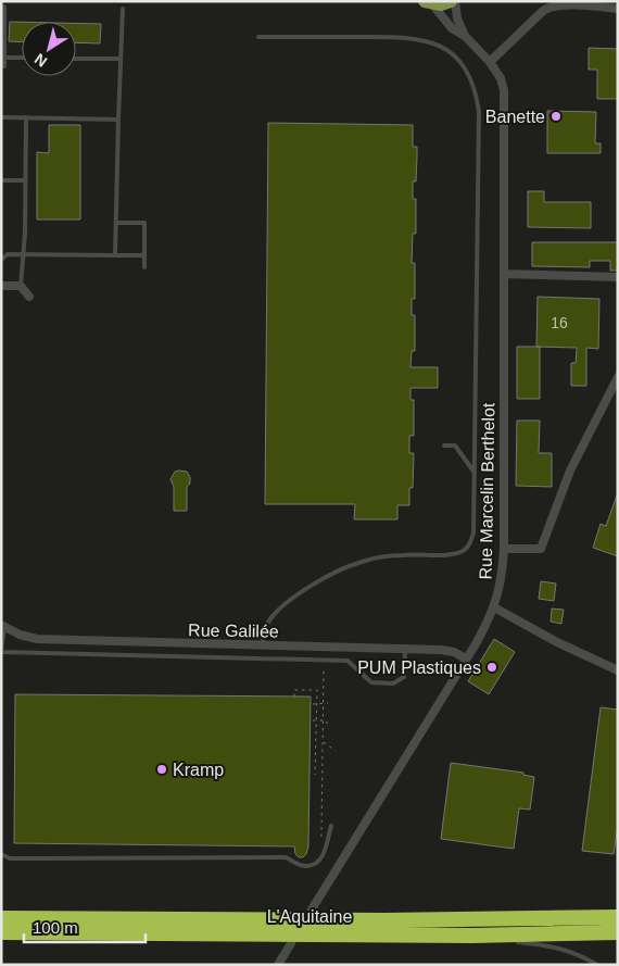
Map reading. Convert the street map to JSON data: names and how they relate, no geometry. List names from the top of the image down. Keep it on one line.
{"streets":{"highway":["L'Aquitaine"],"street":["Rue Marcelin Berthelot","Rue Galilée"]},"crossings":[["Rue Marcelin Berthelot","Rue Galilée"]],"places":["Banette","PUM Plastiques","Kramp"],"house_numbers":["16"],"scale_bar":"100 m","north":"bottom left"}
